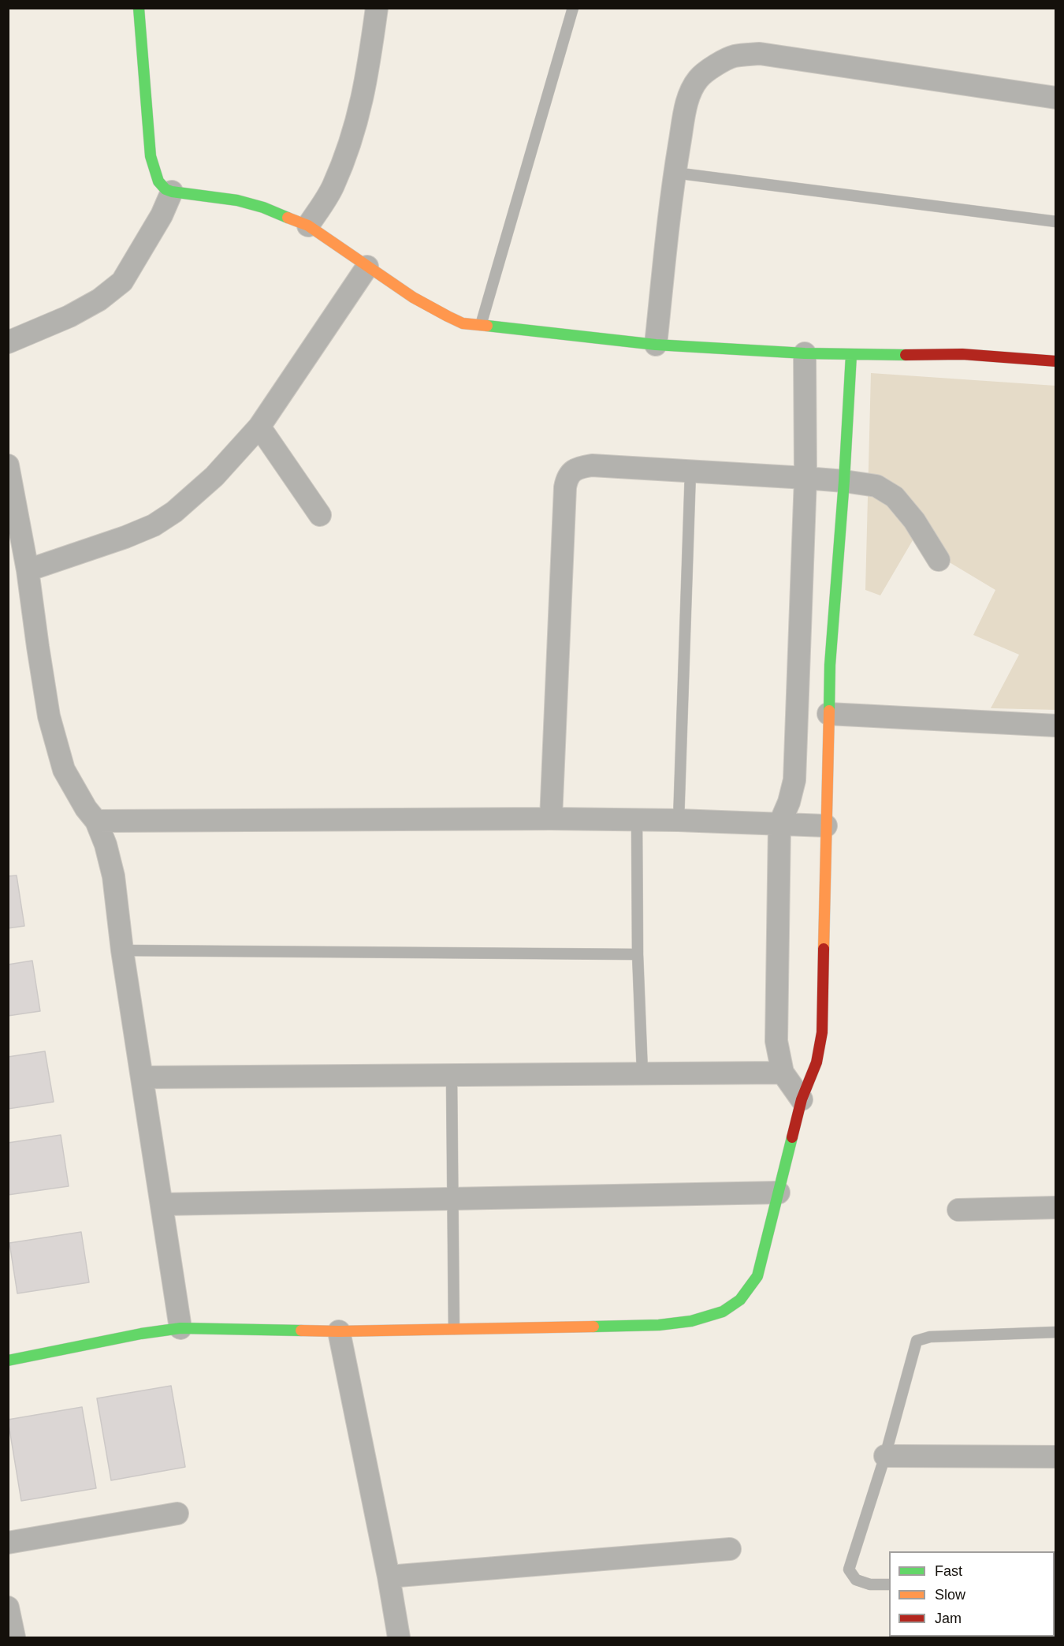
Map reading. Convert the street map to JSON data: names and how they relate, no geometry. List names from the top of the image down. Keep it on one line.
{"legend":["Fast","Slow","Jam"]}
